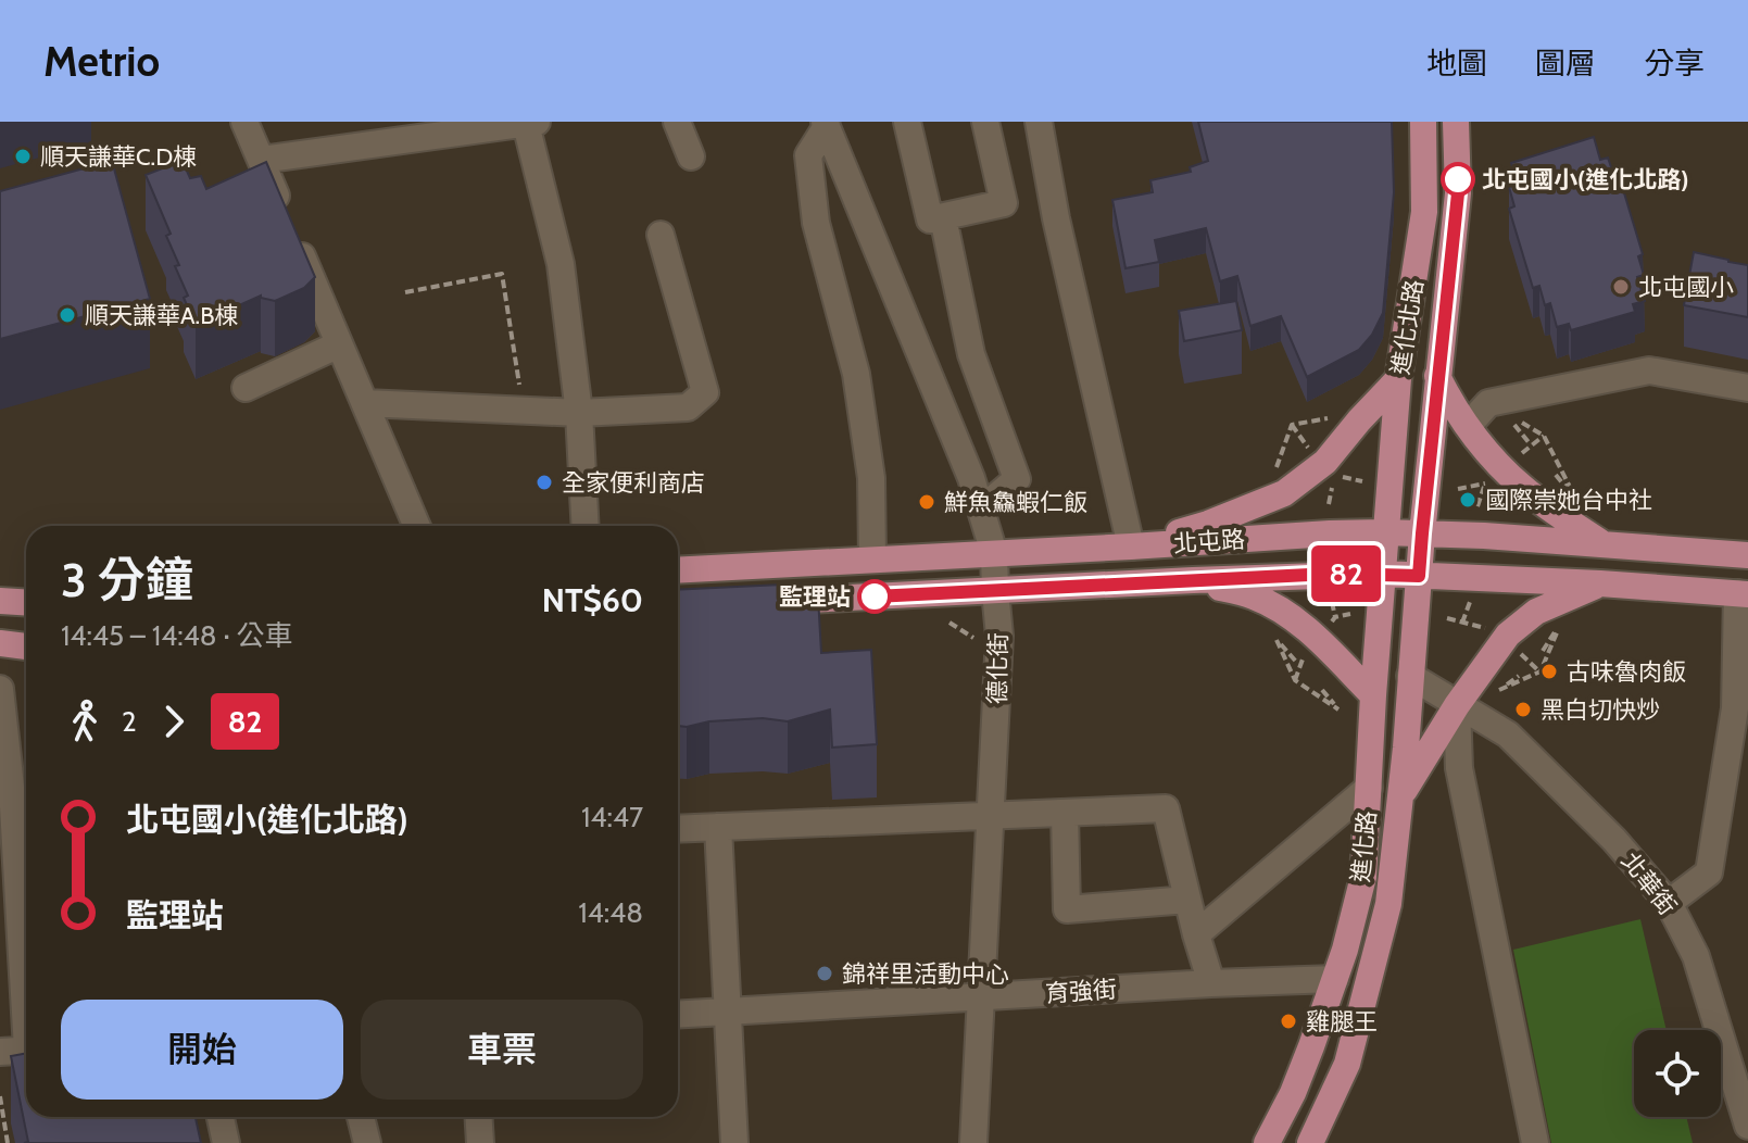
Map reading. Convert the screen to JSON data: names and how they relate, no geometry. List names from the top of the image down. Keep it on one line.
{"streets":{"main road":["進化北路","北屯路","進化路"],"street":["德化街","北華街","育強街"]},"crossings":[["進化北路","北屯路"],["進化北路","進化路"],["北屯路","德化街"],["北屯路","進化路"],["德化街","育強街"],["進化路","北華街"],["進化路","育強街"]],"places":["順天謙華C.D棟","北屯國小(進化北路)","北屯國小","順天謙華A.B棟","全家便利商店","國際崇她台中社","鮮魚鱻蝦仁飯","監理站","古味魯肉飯","黑白切快炒","錦祥里活動中心","雞腿王"],"lines":["bus line 82"],"page":{"header":"Metrio","nav":["地圖","圖層","分享"],"on_map":"82","heading":["3 分鐘","14:45 – 14:48 · 公車","NT$60"],"legs":["2","82"],"list":[{"name":"北屯國小(進化北路)","value":"14:47"},{"name":"監理站","value":"14:48"}],"buttons":["開始","車票"]}}
